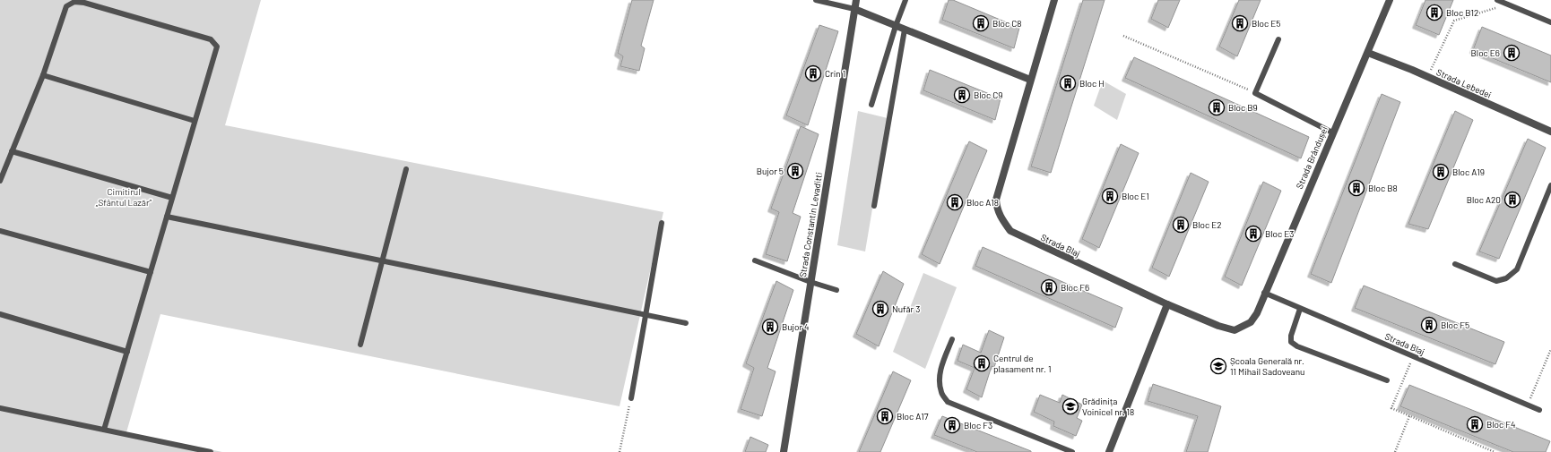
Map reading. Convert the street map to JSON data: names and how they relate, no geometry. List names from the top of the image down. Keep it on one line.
{"streets":{"street":["Strada Lebedei","Strada Brândușei","Strada Constantin Levaditti","Strada Blaj"]},"crossings":[["Strada Lebedei","Strada Brândușei"],["Strada Brândușei","Strada Blaj"]],"parks":["Cimitirul „Sfântul Lazăr”"],"places":{"building":["Bloc B12","Bloc C8","Bloc E5","Bloc E6","Crin 1","Bloc H","Bloc C9","Bloc B9","Bujor 5","Bloc A19","Bloc B8","Bloc E1","Bloc A20","Bloc A18","Bloc E2","Bloc E3","Bloc F6","Nufăr 3","Bloc F5","Bujor 4","Centrul de plasament nr. 1","Bloc A17","Bloc F4","Bloc F3"],"school or university":["Școala Generală nr. 11 Mihail Sadoveanu","Grădinița Voinicel nr. 18"]}}
